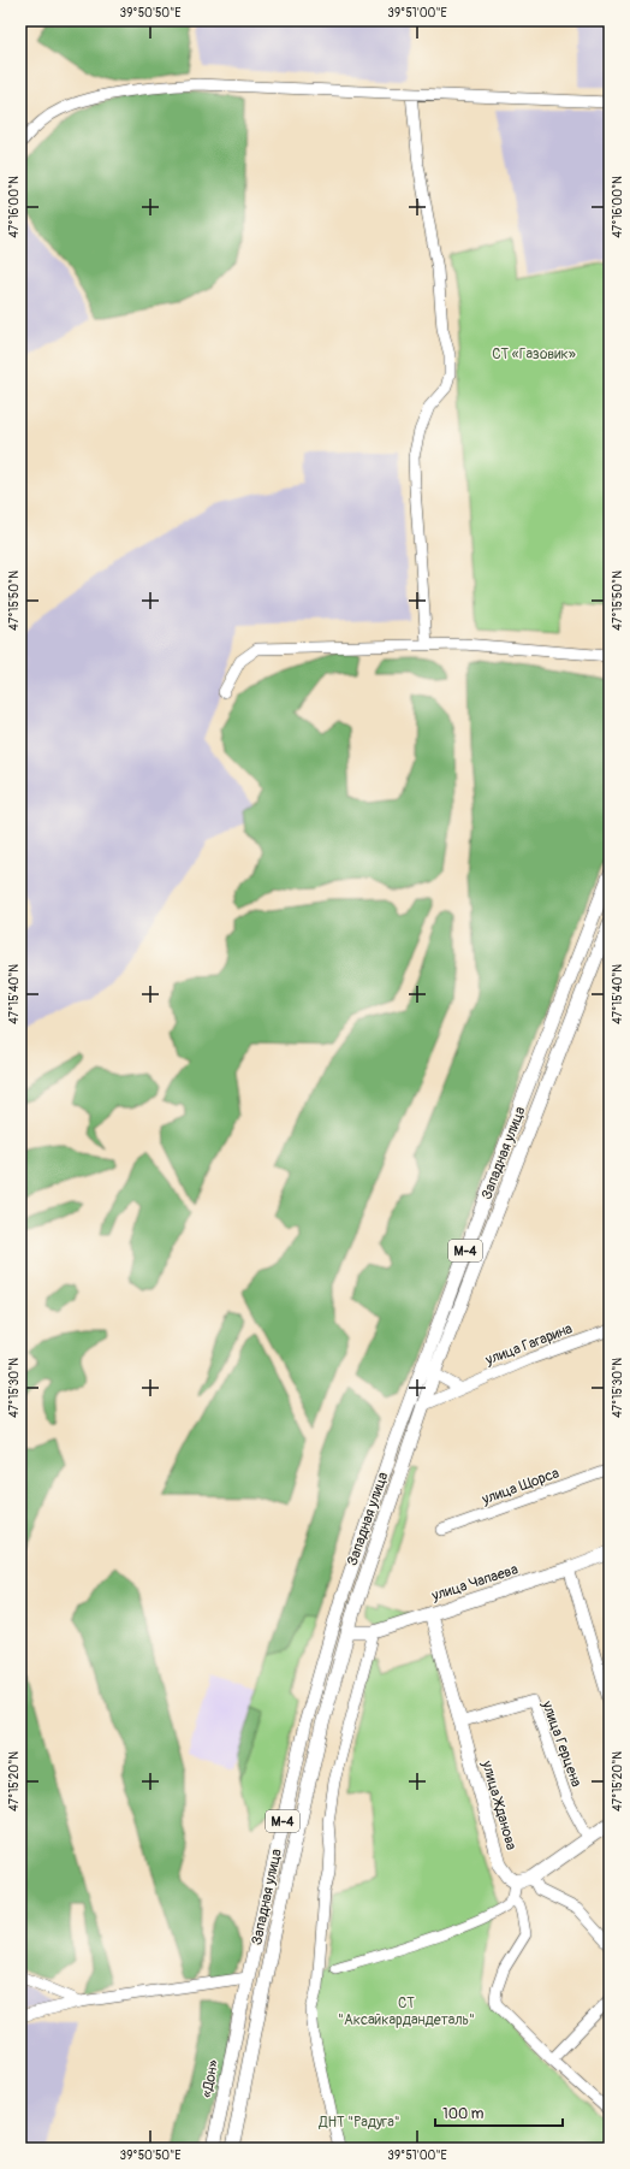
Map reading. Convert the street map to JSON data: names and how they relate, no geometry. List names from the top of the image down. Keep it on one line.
{"streets":{"main road":["Западная улица","М-4","улица Чапаева","улица Жданова","«Дон»"],"street":["улица Гагарина","улица Щорса","улица Герцена"]},"crossings":[["Западная улица","улица Гагарина"],["Западная улица","улица Чапаева"],["Западная улица","«Дон»"],["улица Чапаева","улица Жданова"],["улица Герцена","улица Жданова"]],"parks":["СТ «Газовик»","СТ \"Аксайкардандеталь\"","ДНТ \"Радуга\""],"scale_bar":"100 m","coordinates":["39°50'50\"E","39°51'00\"E","47°16'00\"N","47°15'50\"N","47°15'40\"N","47°15'30\"N","47°15'20\"N"]}
